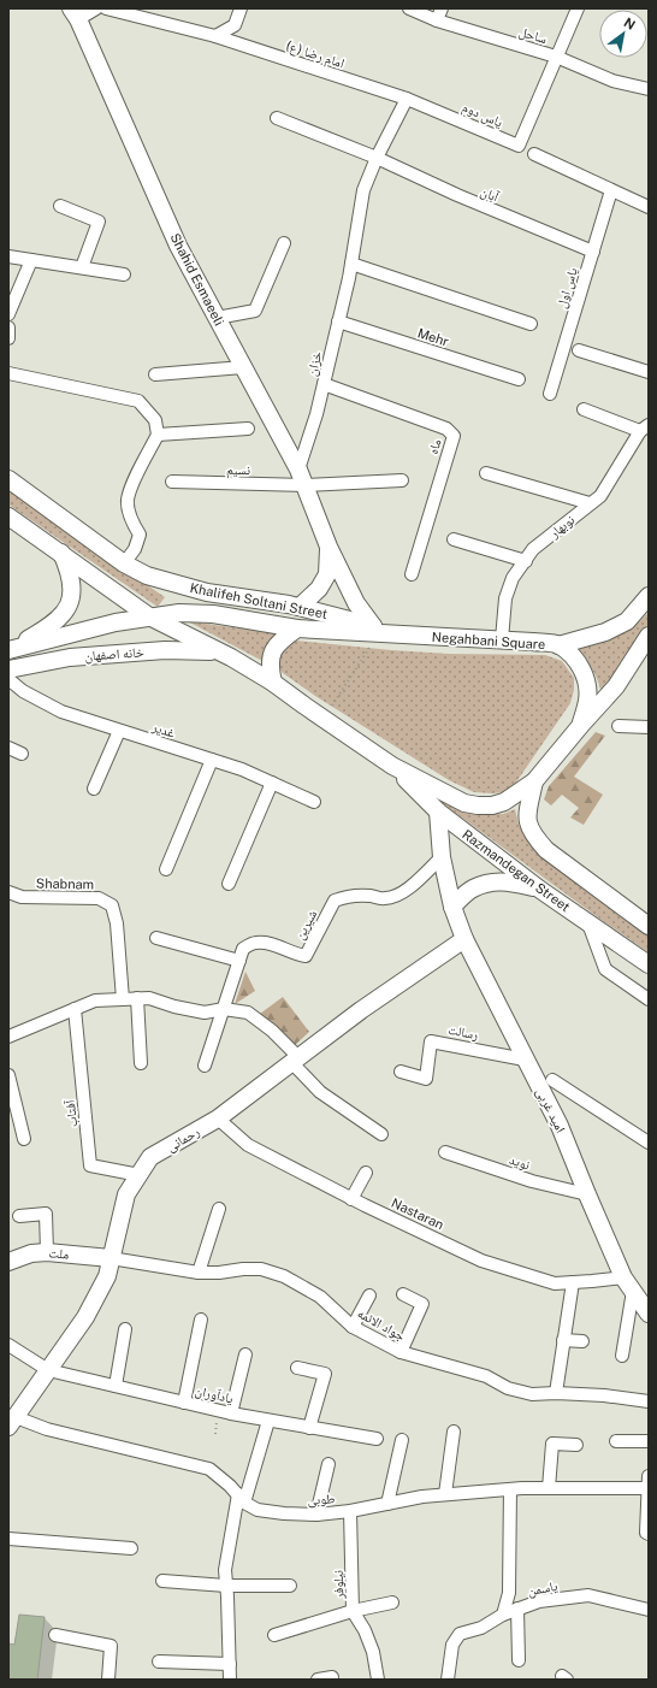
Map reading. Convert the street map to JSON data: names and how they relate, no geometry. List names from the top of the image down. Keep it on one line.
{"streets":{"main road":["Shahid Esmaeeli","Khalifeh Soltani Street","Negahbani Square","خانه اصفهان","Razmandegan Street","امید غربی","رحمانی","ملت"],"street":["ساحل","امام رضا (ع)","یاس دوم","آبان","یاس اول","Mehr","خزان","ماه","نسیم","نوبهار","غدیر","Shabnam","شیرین","رسالت","آفتاب","نوید","Nastaran","جواد الائمه","یادآوران","طوبی","نیلوفر","یاسمن"]},"crossings":[["ساحل","یاس دوم"],["امام رضا (ع)","یاس دوم"],["آبان","یاس اول"],["آبان","خزان"],["Shahid Esmaeeli","خزان"],["Shahid Esmaeeli","نسیم"],["Shahid Esmaeeli","Khalifeh Soltani Street"],["Shahid Esmaeeli","Negahbani Square"],["Mehr","خزان"],["خزان","ماه"],["نوبهار","Negahbani Square"],["Khalifeh Soltani Street","Negahbani Square"],["Negahbani Square","خانه اصفهان"],["Negahbani Square","Razmandegan Street"],["Razmandegan Street","امید غربی"],["شیرین","امید غربی"],["رسالت","امید غربی"],["امید غربی","رحمانی"],["امید غربی","نوید"],["امید غربی","Nastaran"],["آفتاب","رحمانی"],["رحمانی","Nastaran"],["رحمانی","ملت"],["رحمانی","جواد الائمه"],["رحمانی","یادآوران"],["رحمانی","طوبی"],["ملت","جواد الائمه"],["طوبی","نیلوفر"]],"north":"top right"}
